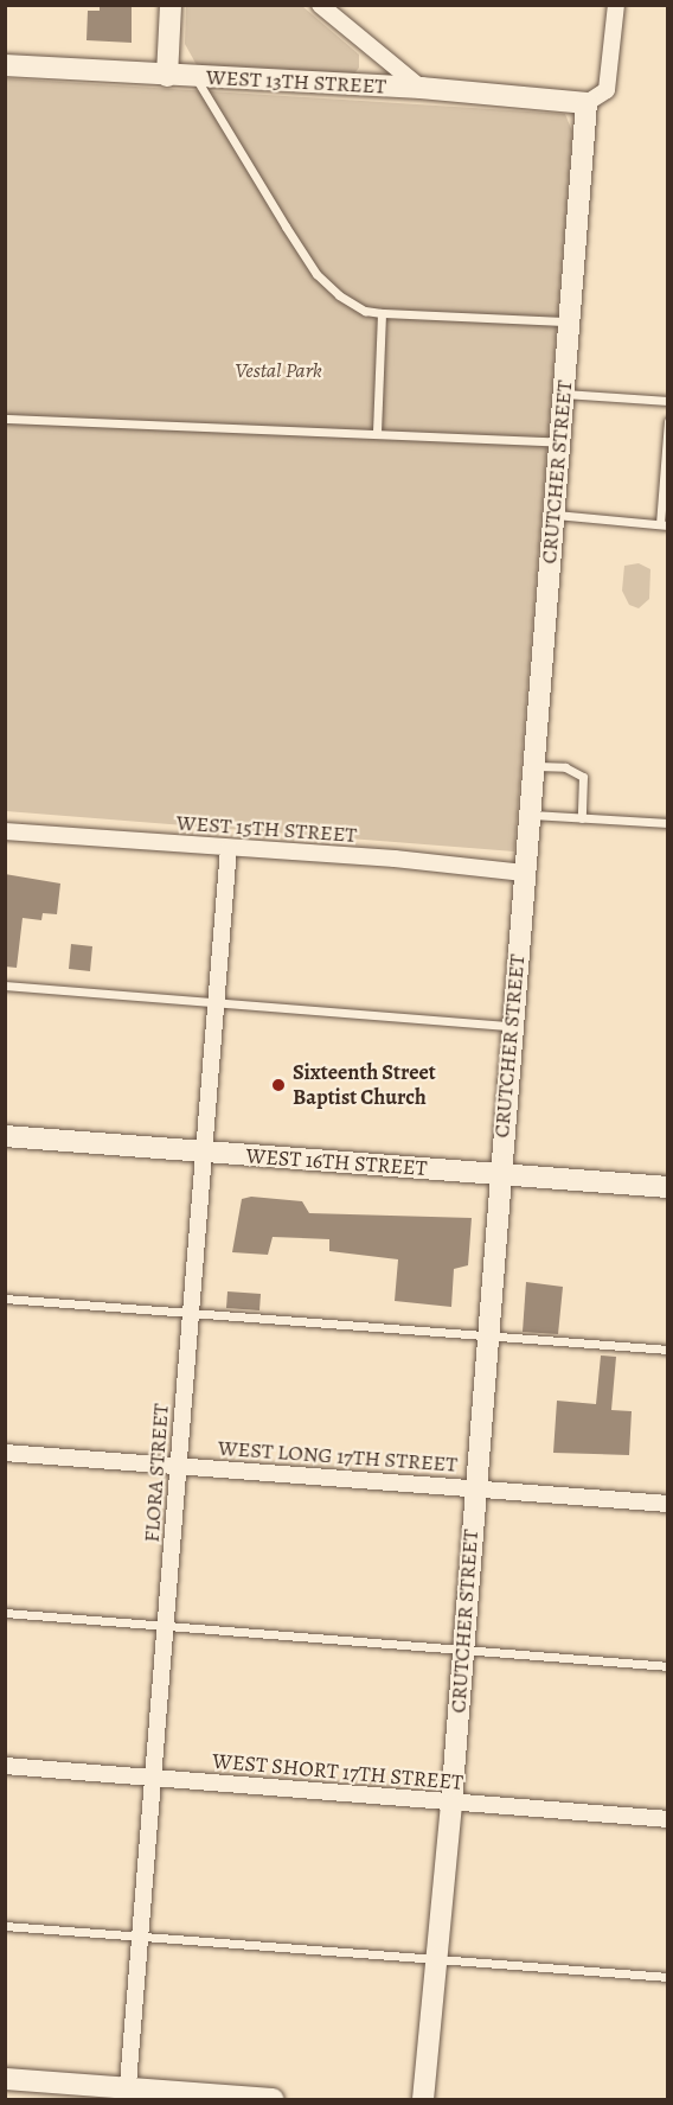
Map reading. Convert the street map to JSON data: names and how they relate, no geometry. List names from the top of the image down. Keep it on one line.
{"streets":{"street":["WEST 13TH STREET","CRUTCHER STREET","WEST 15TH STREET","WEST 16TH STREET","WEST LONG 17TH STREET","FLORA STREET","WEST SHORT 17TH STREET"]},"crossings":[["WEST 13TH STREET","CRUTCHER STREET"],["CRUTCHER STREET","WEST 15TH STREET"],["CRUTCHER STREET","WEST 16TH STREET"],["CRUTCHER STREET","WEST LONG 17TH STREET"],["CRUTCHER STREET","WEST SHORT 17TH STREET"],["WEST 15TH STREET","FLORA STREET"],["WEST 16TH STREET","FLORA STREET"],["WEST LONG 17TH STREET","FLORA STREET"],["FLORA STREET","WEST SHORT 17TH STREET"]],"parks":["Vestal Park"],"places":["Sixteenth Street Baptist Church"]}
